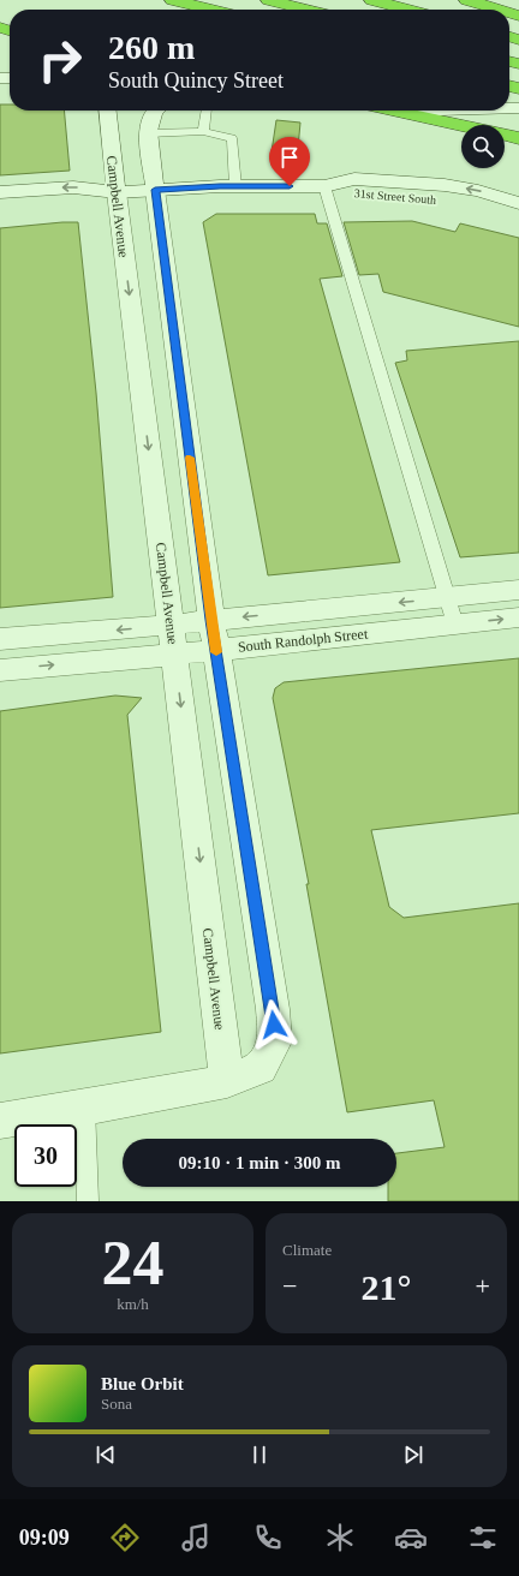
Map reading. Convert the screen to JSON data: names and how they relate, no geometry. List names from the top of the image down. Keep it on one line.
{"streets":{"street":["31st Street South","Campbell Avenue","South Randolph Street"]},"crossings":[["Campbell Avenue","South Randolph Street"]],"page":{"turn":["260 m","South Quincy Street"],"limit":"30","trip":"09:10 · 1 min · 300 m","tile":[["24","km/h"],"Climate"],"heat":["−","21°","+"],"song":["Blue Orbit","Sona"],"tabs":"09:09"}}
